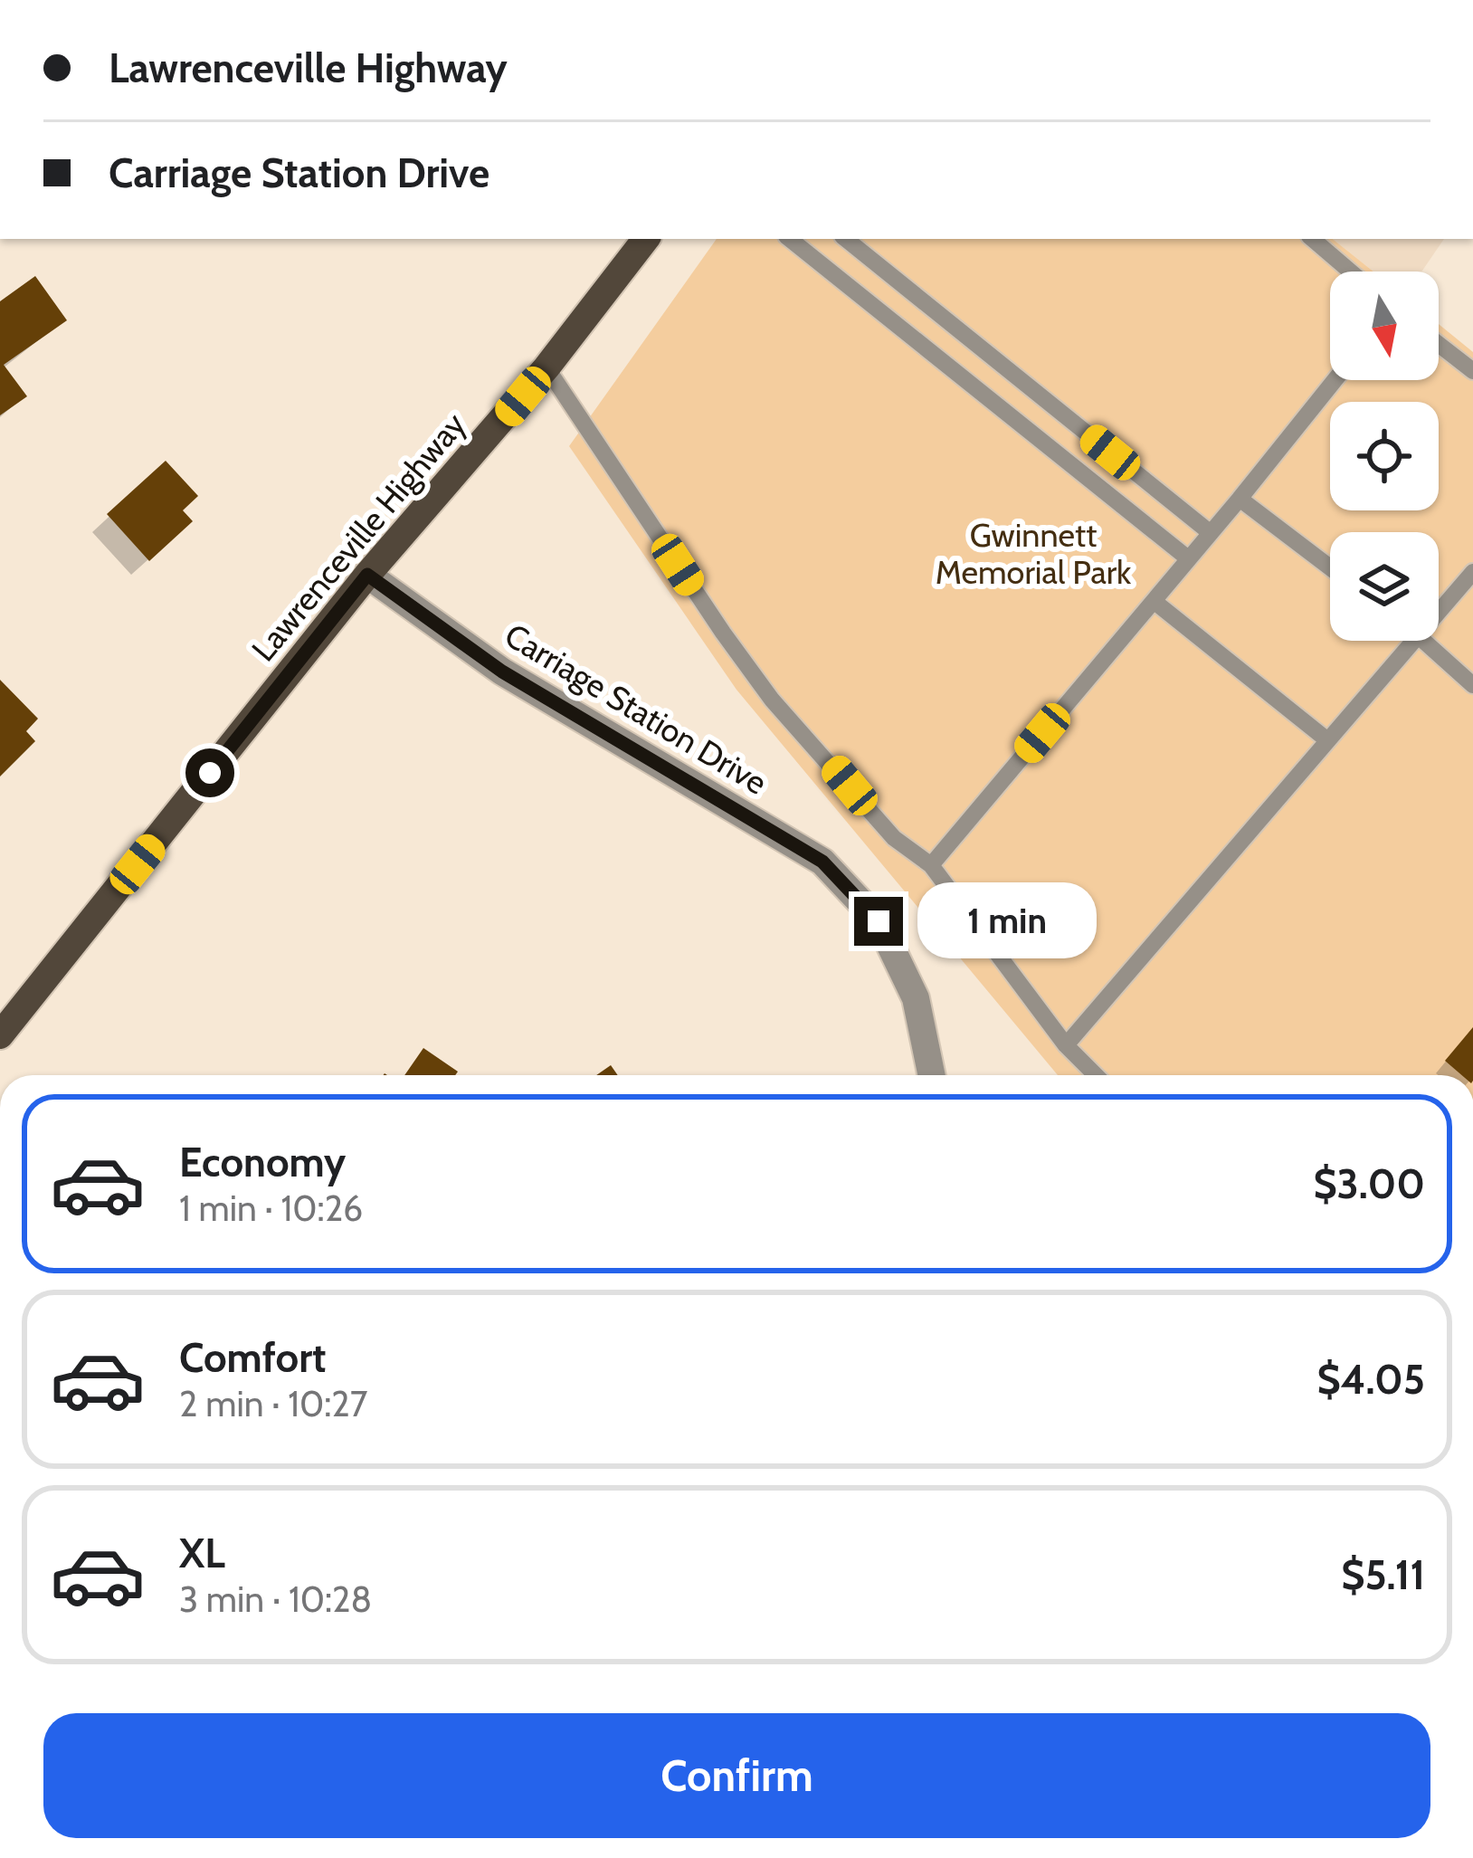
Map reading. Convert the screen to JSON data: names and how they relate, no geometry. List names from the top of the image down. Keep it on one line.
{"streets":{"main road":["Lawrenceville Highway"],"street":["Carriage Station Drive"]},"crossings":[["Lawrenceville Highway","Carriage Station Drive"]],"parks":["Gwinnett Memorial Park"],"north":"bottom","page":{"banner":["Lawrenceville Highway","Carriage Station Drive"],"bubble":"1 min","list":[{"name":"Economy","note":"1 min · 10:26","value":"$3.00"},{"name":"Comfort","note":"2 min · 10:27","value":"$4.05"},{"name":"XL","note":"3 min · 10:28","value":"$5.11"}],"buttons":"Confirm"}}
